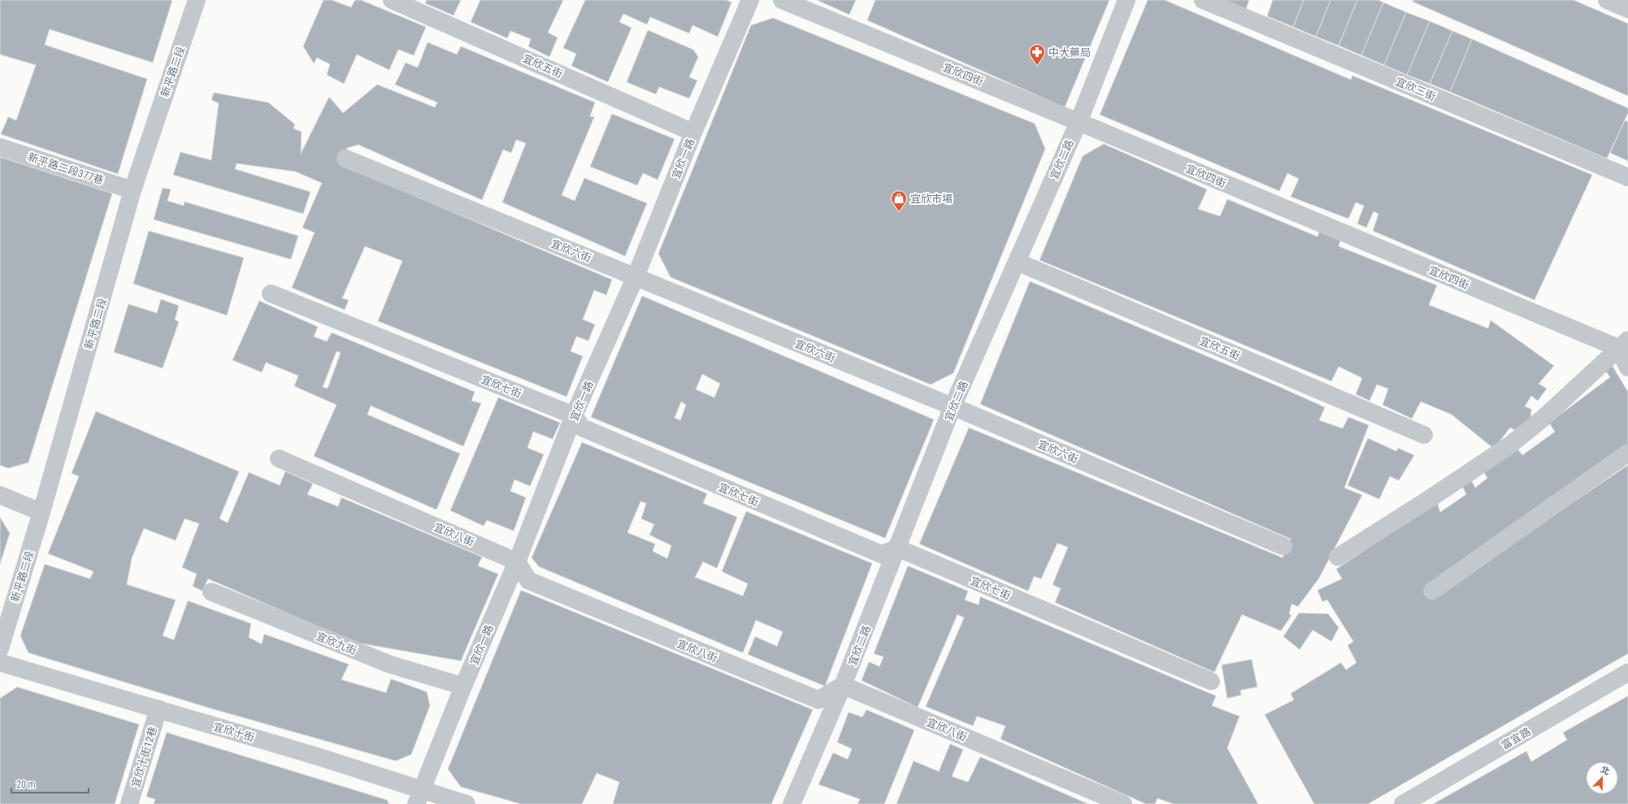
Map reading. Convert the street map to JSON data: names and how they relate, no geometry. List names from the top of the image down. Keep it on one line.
{"streets":{"street":["宜欣五街","新平路二段","宜欣四街","宜欣三街","宜欣一路","宜欣二路","新平路二段377巷","宜欣六街","宜欣七街","宜欣八街","宜欣九街","宜欣十街","富宜路","宜欣十街12巷"]},"crossings":[["宜欣五街","宜欣一路"],["宜欣五街","宜欣二路"],["新平路二段","新平路二段377巷"],["宜欣四街","宜欣二路"],["宜欣一路","宜欣六街"],["宜欣一路","宜欣七街"],["宜欣一路","宜欣八街"],["宜欣一路","宜欣九街"],["宜欣一路","宜欣十街"],["宜欣二路","宜欣六街"],["宜欣二路","宜欣七街"],["宜欣二路","宜欣八街"],["宜欣十街","宜欣十街12巷"]],"places":{"pharmacy":["中大藥局"],"shop":["宜欣市場"]},"scale_bar":"20 m","north":"top right"}
